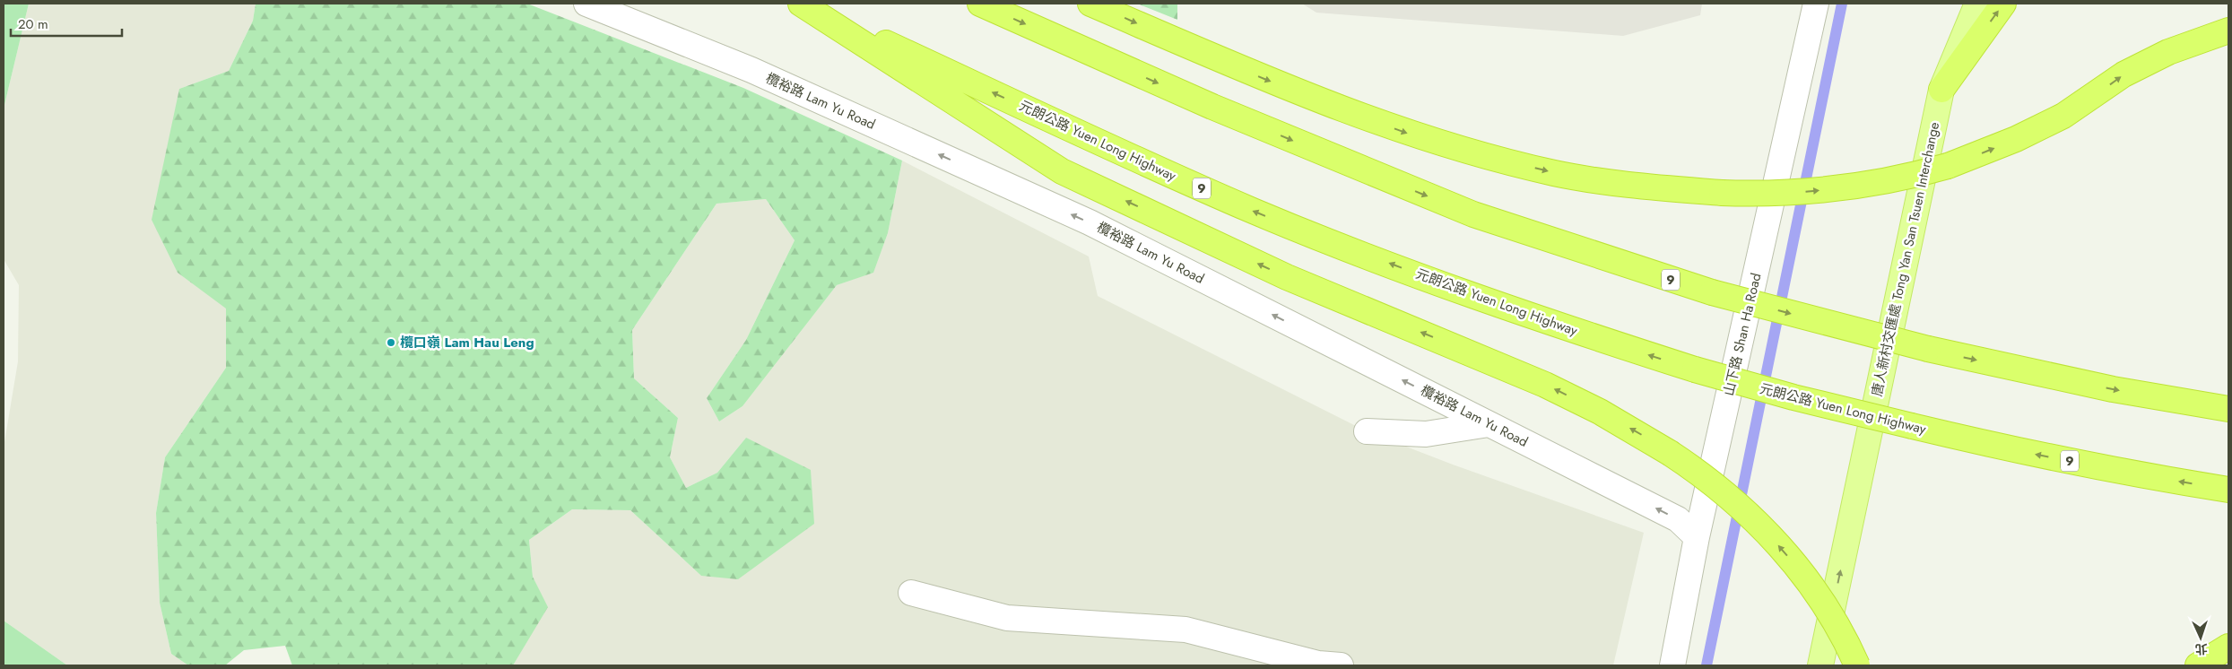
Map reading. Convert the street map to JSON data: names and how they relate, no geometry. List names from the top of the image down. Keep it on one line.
{"streets":{"highway":["元朗公路 Yuen Long Highway","9"],"main road":["唐人新村交匯處 Tong Yan San Tsuen Interchange"],"street":["欖裕路 Lam Yu Road","山下路 Shan Ha Road"]},"crossings":[["欖裕路 Lam Yu Road","山下路 Shan Ha Road"]],"one_way":["欖裕路 Lam Yu Road","唐人新村交匯處 Tong Yan San Tsuen Interchange"],"places":["欖口嶺 Lam Hau Leng"],"scale_bar":"20 m","north":"bottom"}
